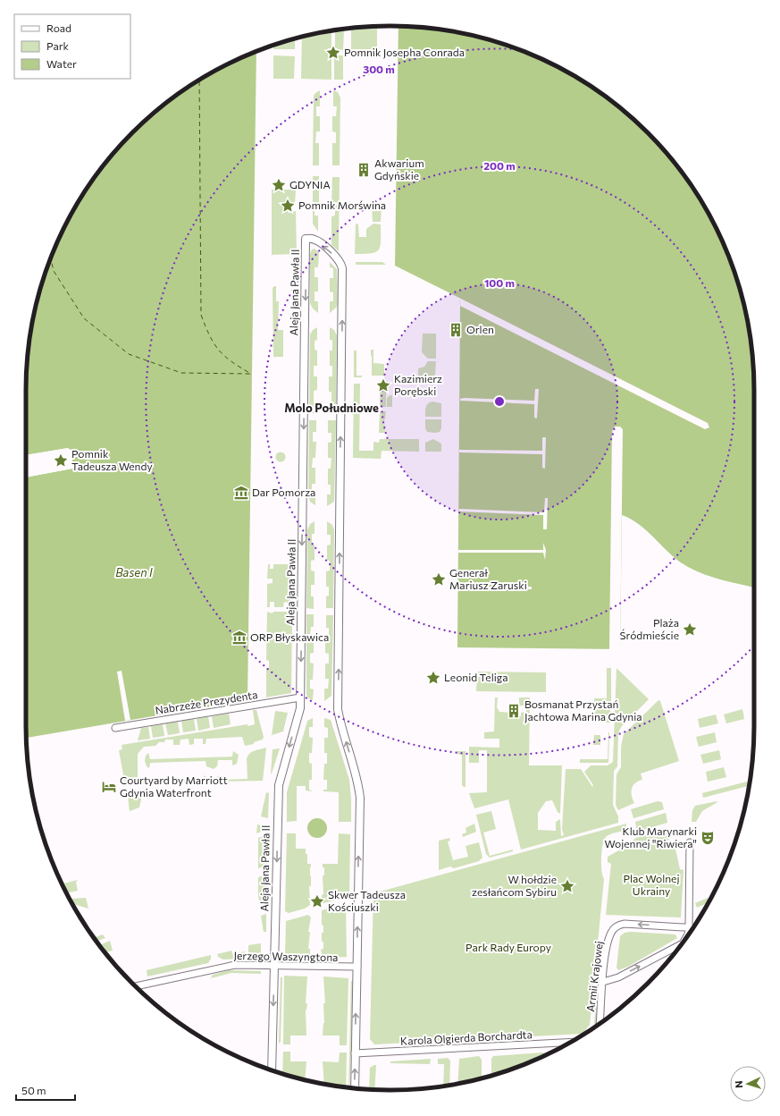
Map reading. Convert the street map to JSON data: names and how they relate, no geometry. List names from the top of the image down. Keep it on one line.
{"streets":{"street":["Aleja Jana Pawła II","Nabrzeże Prezydenta","Jerzego Waszyngtona","Armii Krajowej","Karola Olgierda Borchardta"]},"crossings":[["Aleja Jana Pawła II","Nabrzeże Prezydenta"],["Aleja Jana Pawła II","Jerzego Waszyngtona"]],"districts":["Molo Południowe"],"water":["Basen I"],"parks":["Plac Wolnej Ukrainy","Park Rady Europy"],"places":{"place":["Pomnik Josepha Conrada","GDYNIA","Pomnik Morświna","Kazimierz Porębski","Pomnik Tadeusza Wendy","Generał Mariusz Zaruski","Plaża Śródmieście","Leonid Teliga","W hołdzie zesłańcom Sybiru","Skwer Tadeusza Kościuszki"],"building":["Akwarium Gdyńskie","Orlen","Bosmanat Przystań Jachtowa Marina Gdynia"],"museum":["Dar Pomorza","ORP Błyskawica"],"hotel":["Courtyard by Marriott Gdynia Waterfront"],"theatre":["Klub Marynarki Wojennej \"Riwiera\""]},"legend":["Road","Park","Water"],"scale_bar":"50 m","north":"left","rings":["300 m","200 m","100 m"]}
